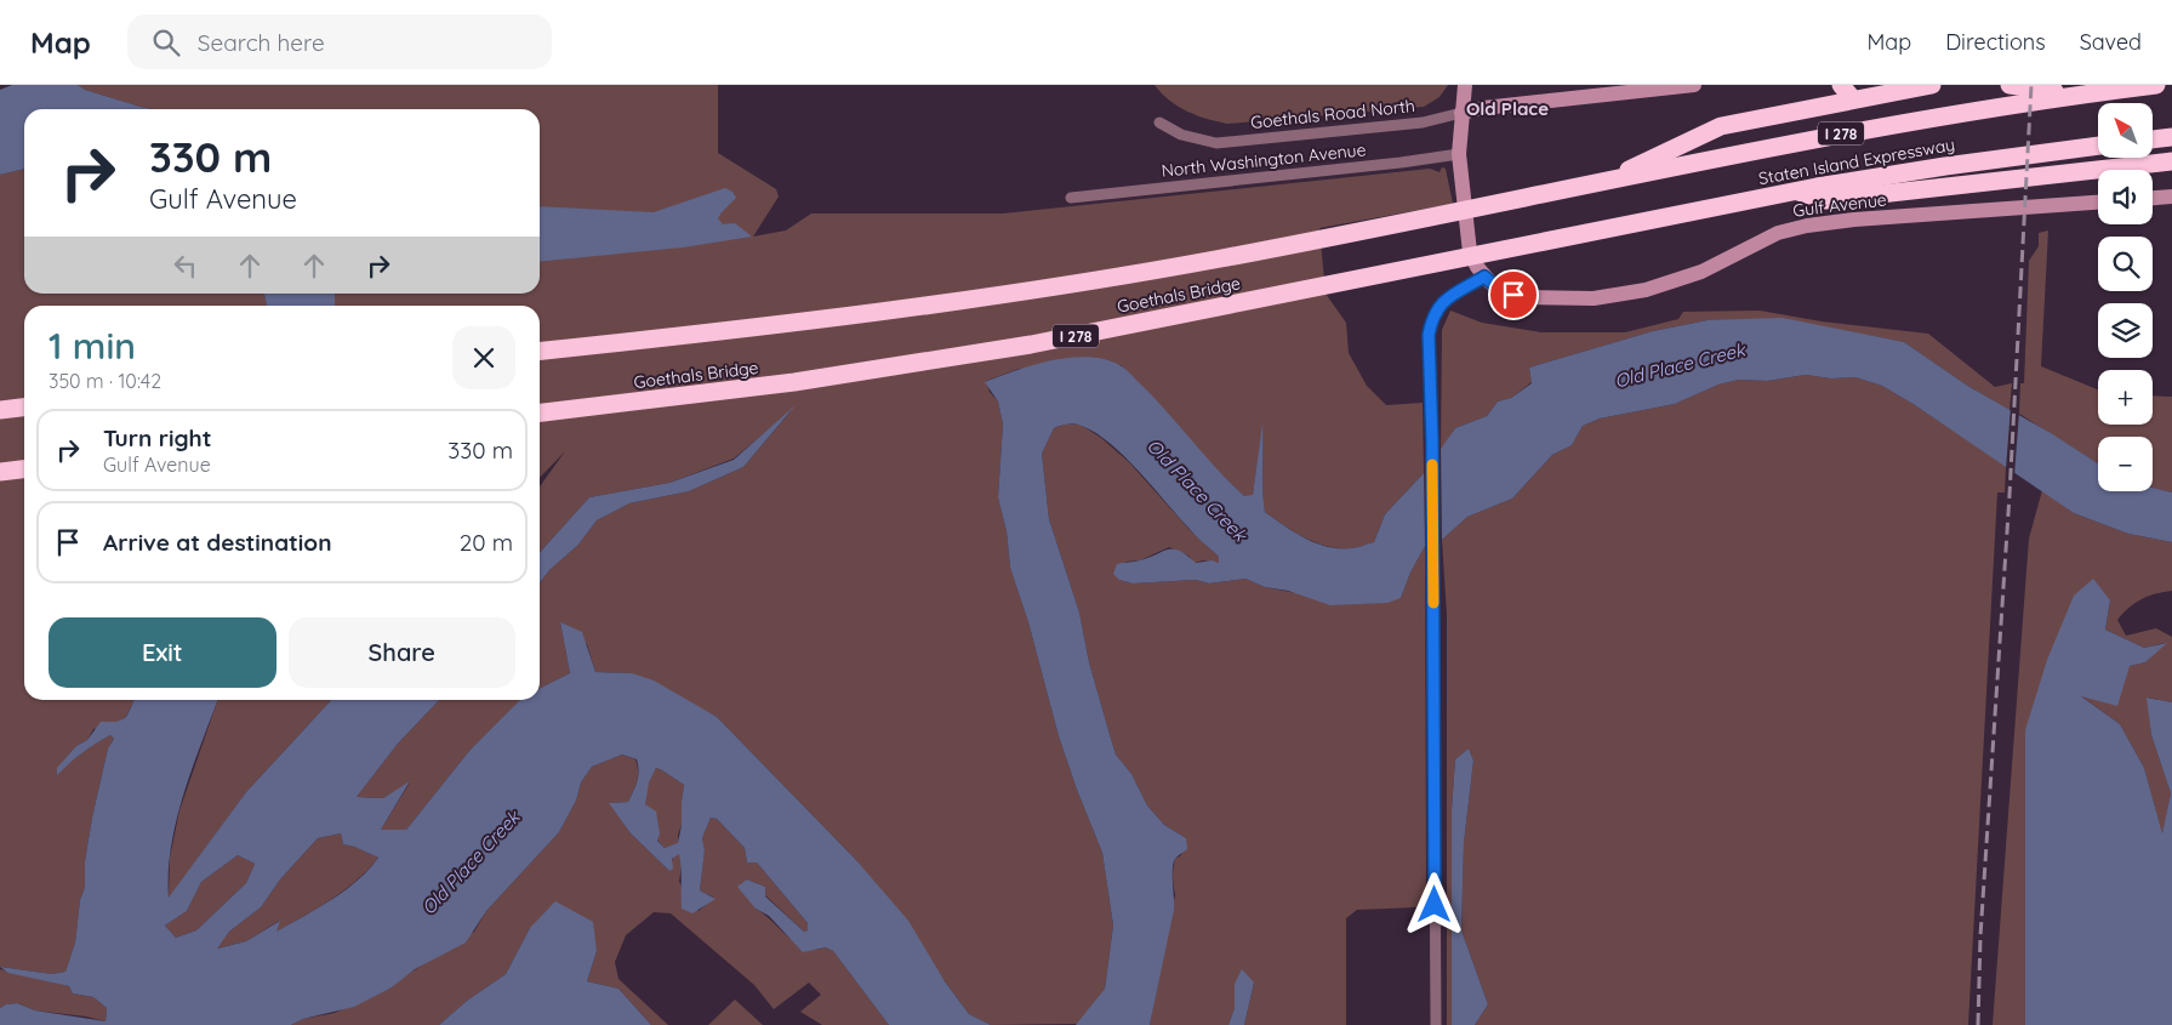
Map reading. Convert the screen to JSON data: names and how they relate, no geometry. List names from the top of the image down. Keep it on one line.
{"streets":{"highway":["I 278","Staten Island Expressway","Goethals Bridge"],"street":["Goethals Road North","North Washington Avenue","Gulf Avenue"]},"crossings":[["Staten Island Expressway","Goethals Bridge"]],"districts":["Old Place"],"water":["Old Place Creek"],"north":"top left","page":{"header":"Map","search":"Search here","nav":["Map","Directions","Saved"],"map_buttons":["+","−"],"turn":["330 m","Gulf Avenue"],"heading":["1 min","350 m · 10:42"],"list":[{"name":"Turn right","note":"Gulf Avenue","value":"330 m"},{"name":"Arrive at destination","value":"20 m"}],"buttons":["Exit","Share"]}}
